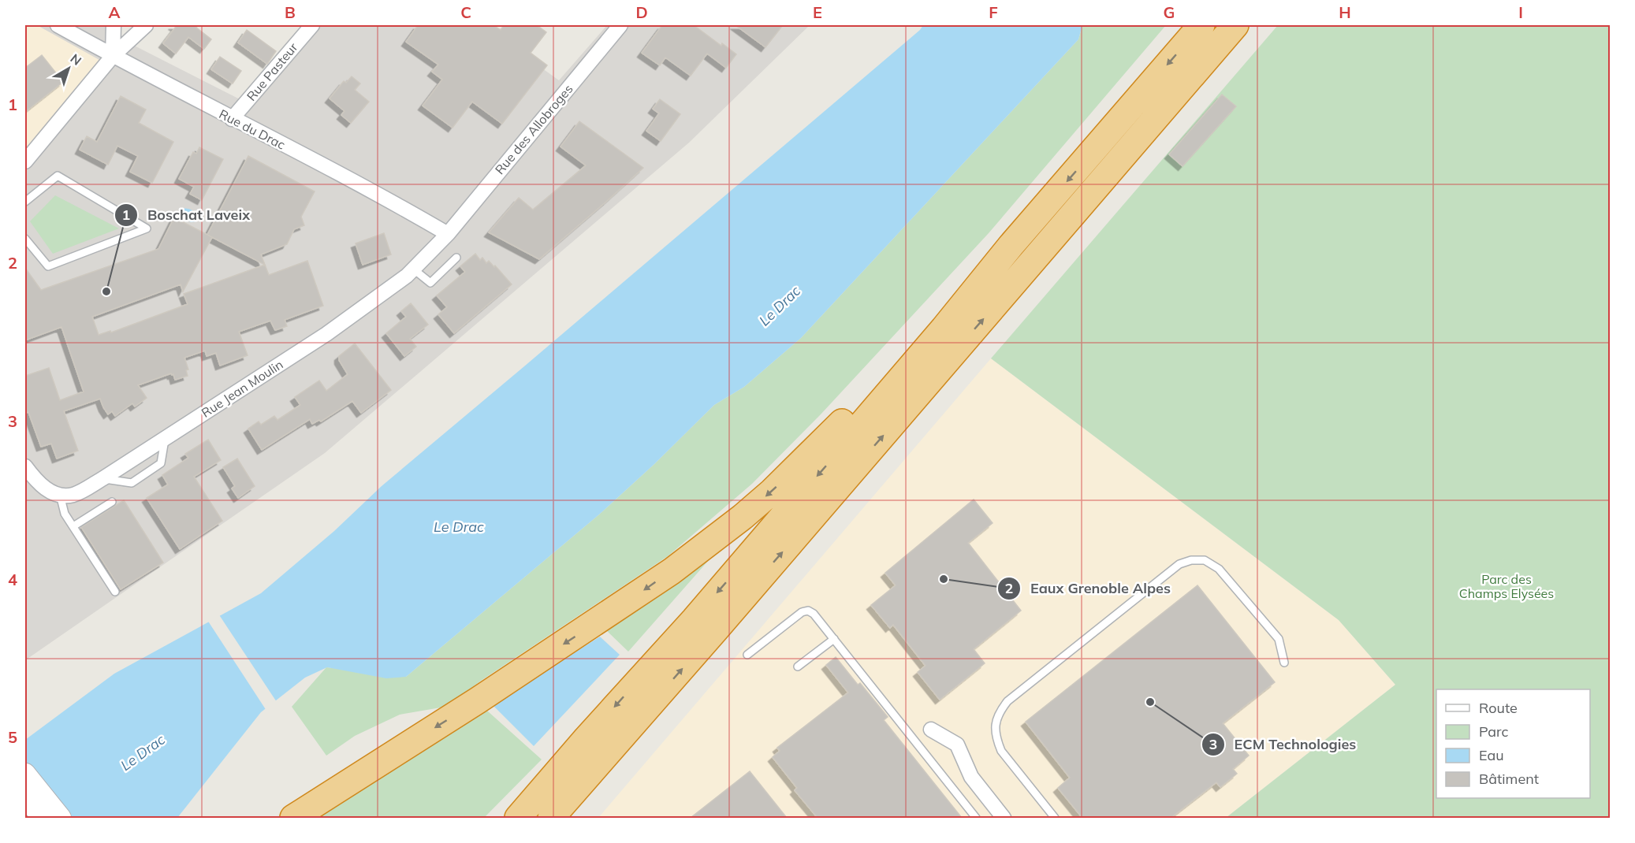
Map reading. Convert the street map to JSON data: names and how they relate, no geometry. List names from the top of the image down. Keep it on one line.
{"streets":{"street":["Rue Pasteur","Rue du Drac","Rue des Allobroges","Rue Jean Moulin"]},"crossings":[["Rue Pasteur","Rue du Drac"],["Rue du Drac","Rue des Allobroges"],["Rue du Drac","Rue Jean Moulin"],["Rue des Allobroges","Rue Jean Moulin"]],"water":["Le Drac"],"parks":["Parc des Champs Elysées"],"places":["Boschat Laveix","Eaux Grenoble Alpes","ECM Technologies"],"legend":["Route","Parc","Eau","Bâtiment"],"north":"top right","grid":{"columns":["A","B","C","D","E","F","G","H","I"],"rows":["1","2","3","4","5"]}}
